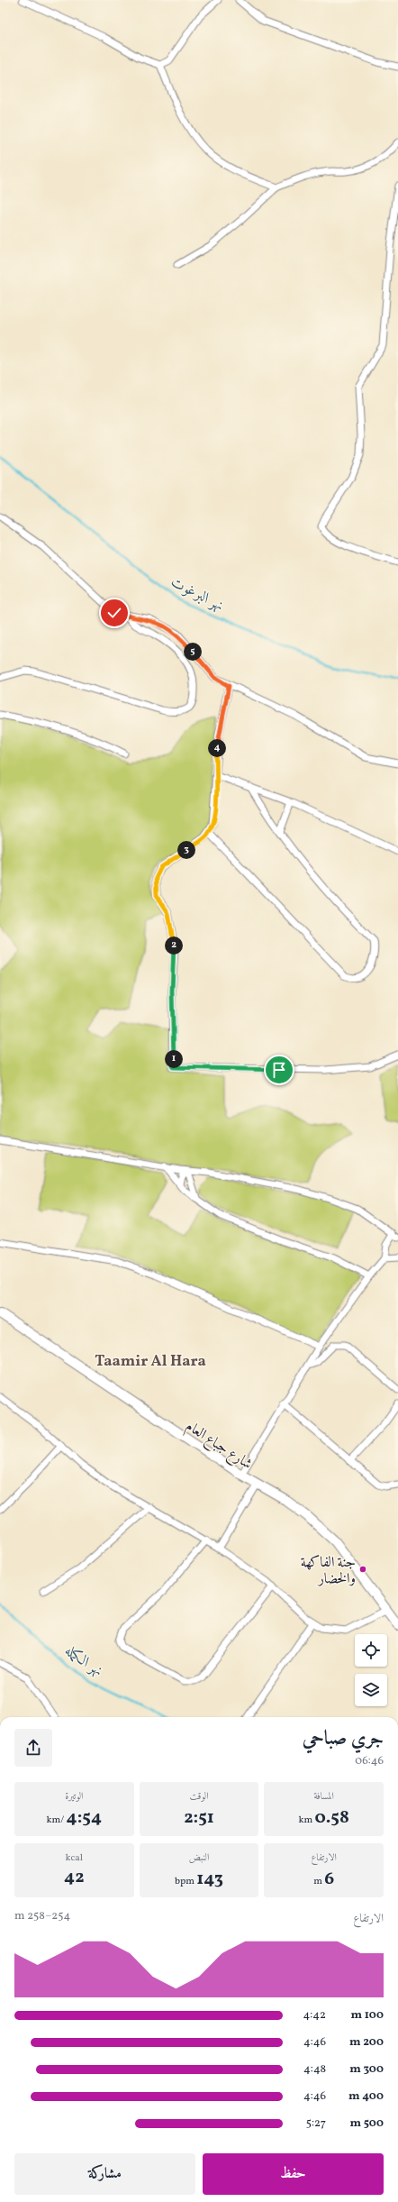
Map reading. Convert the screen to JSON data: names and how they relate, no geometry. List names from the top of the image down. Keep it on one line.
{"streets":{"main road":["شارع جباع العام"]},"districts":["Taamir Al Hara"],"water":["نهر البرغوت","نهر الكمله"],"places":["جنة الفاكهة والخضار"],"page":{"pins":["5","4","3","2","1"],"heading":["جري صباحي","06:46"],"stats":[["المسافة","0.58 km"],["الوقت","2:51"],["الوتيرة","4:54 /km"],["الارتفاع","6 m"],["النبض","143 bpm"],["kcal","42"]],"chart":["الارتفاع","254–258 m"],"list":[{"name":"100 m","note":"4:42"},{"name":"200 m","note":"4:46"},{"name":"300 m","note":"4:48"},{"name":"400 m","note":"4:46"},{"name":"500 m","note":"5:27"}],"buttons":["حفظ","مشاركة"]}}
